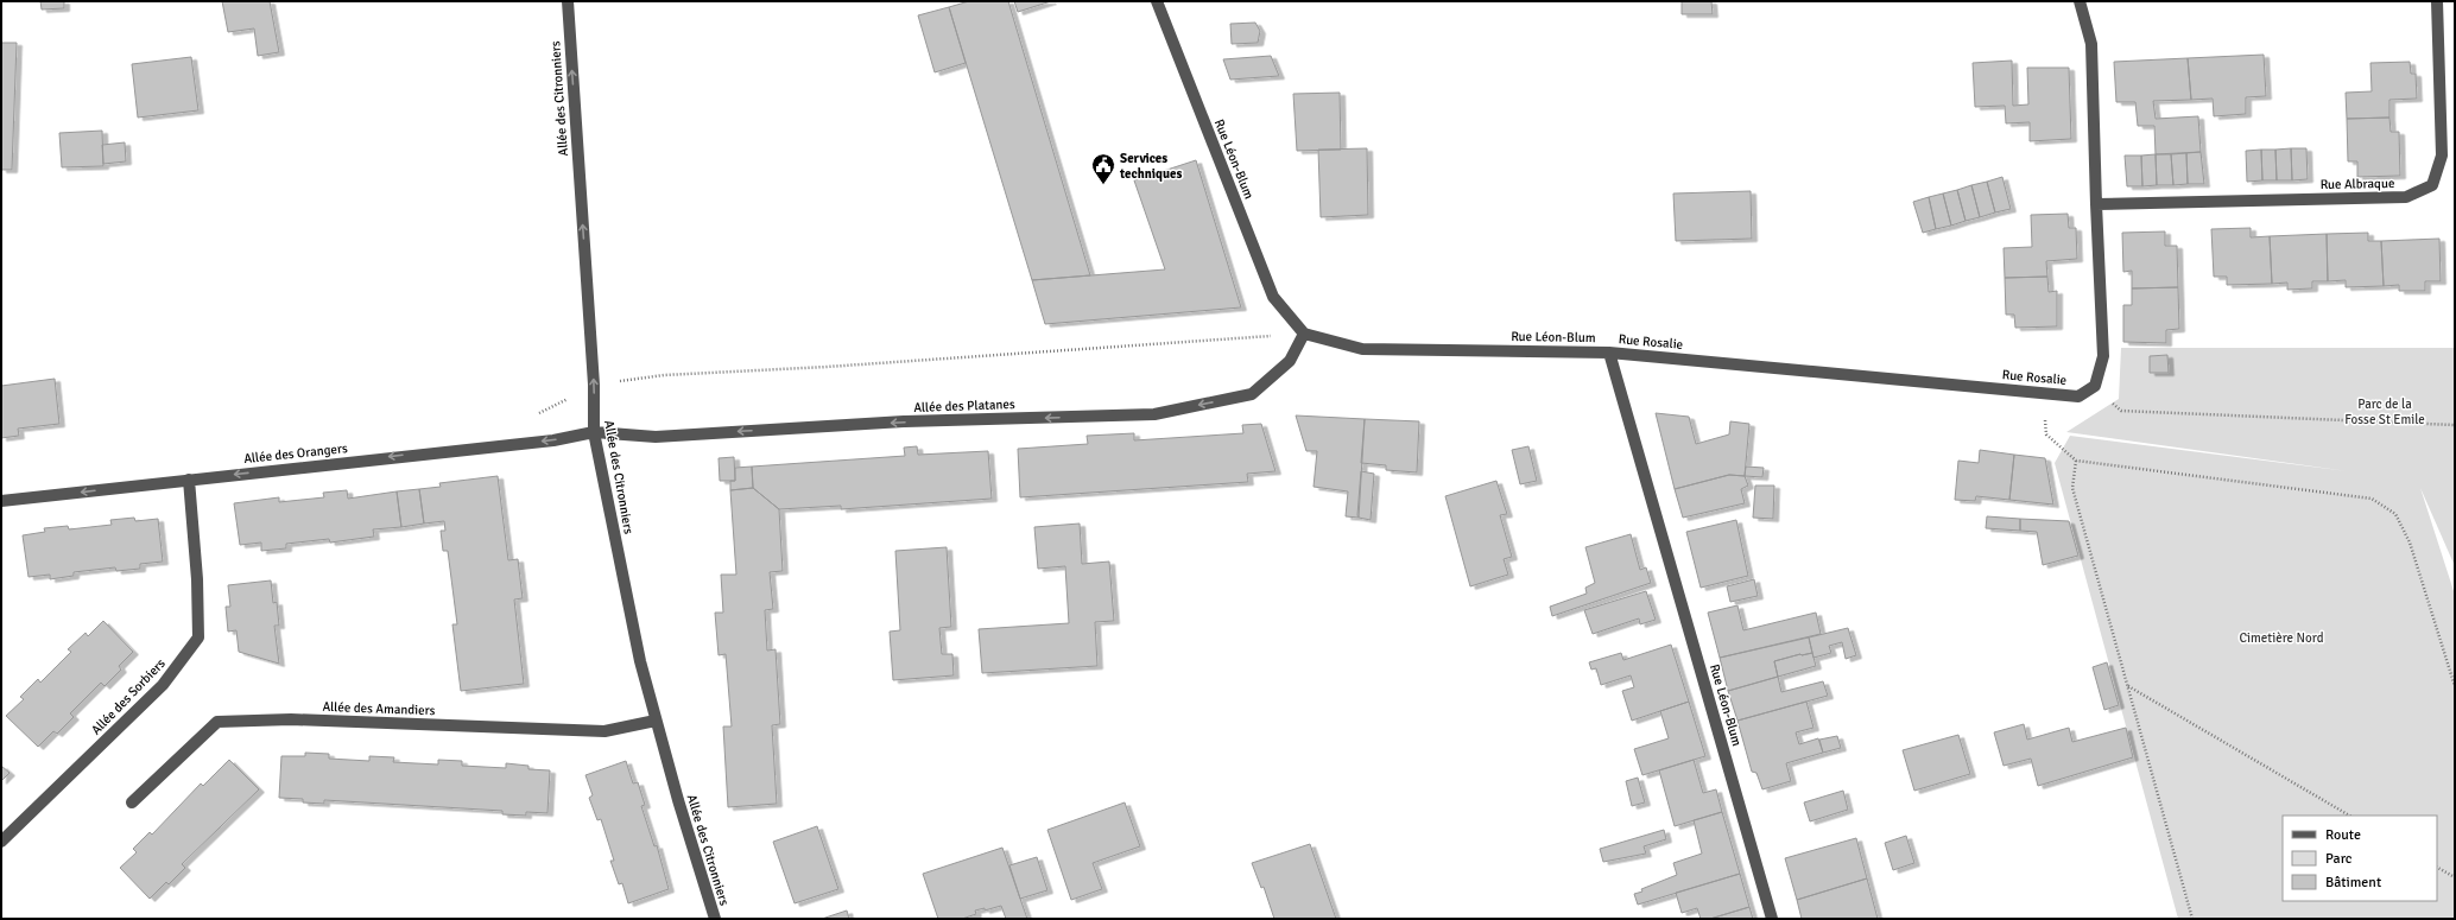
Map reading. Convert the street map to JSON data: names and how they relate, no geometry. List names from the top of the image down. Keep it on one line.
{"streets":{"street":["Allée des Citronniers","Rue Léon-Blum","Rue Albraque","Rue Rosalie","Allée des Platanes","Allée des Orangers","Allée des Sorbiers","Allée des Amandiers"]},"crossings":[["Allée des Citronniers","Allée des Platanes"],["Allée des Citronniers","Allée des Orangers"],["Allée des Citronniers","Allée des Amandiers"],["Rue Léon-Blum","Rue Rosalie"],["Rue Léon-Blum","Allée des Platanes"],["Allée des Platanes","Allée des Orangers"],["Allée des Orangers","Allée des Sorbiers"]],"one_way":["Allée des Citronniers","Allée des Platanes","Allée des Orangers"],"parks":["Parc de la Fosse St Emile","Cimetière Nord"],"places":{"public building":["Services techniques"]},"legend":["Route","Parc","Bâtiment"]}
